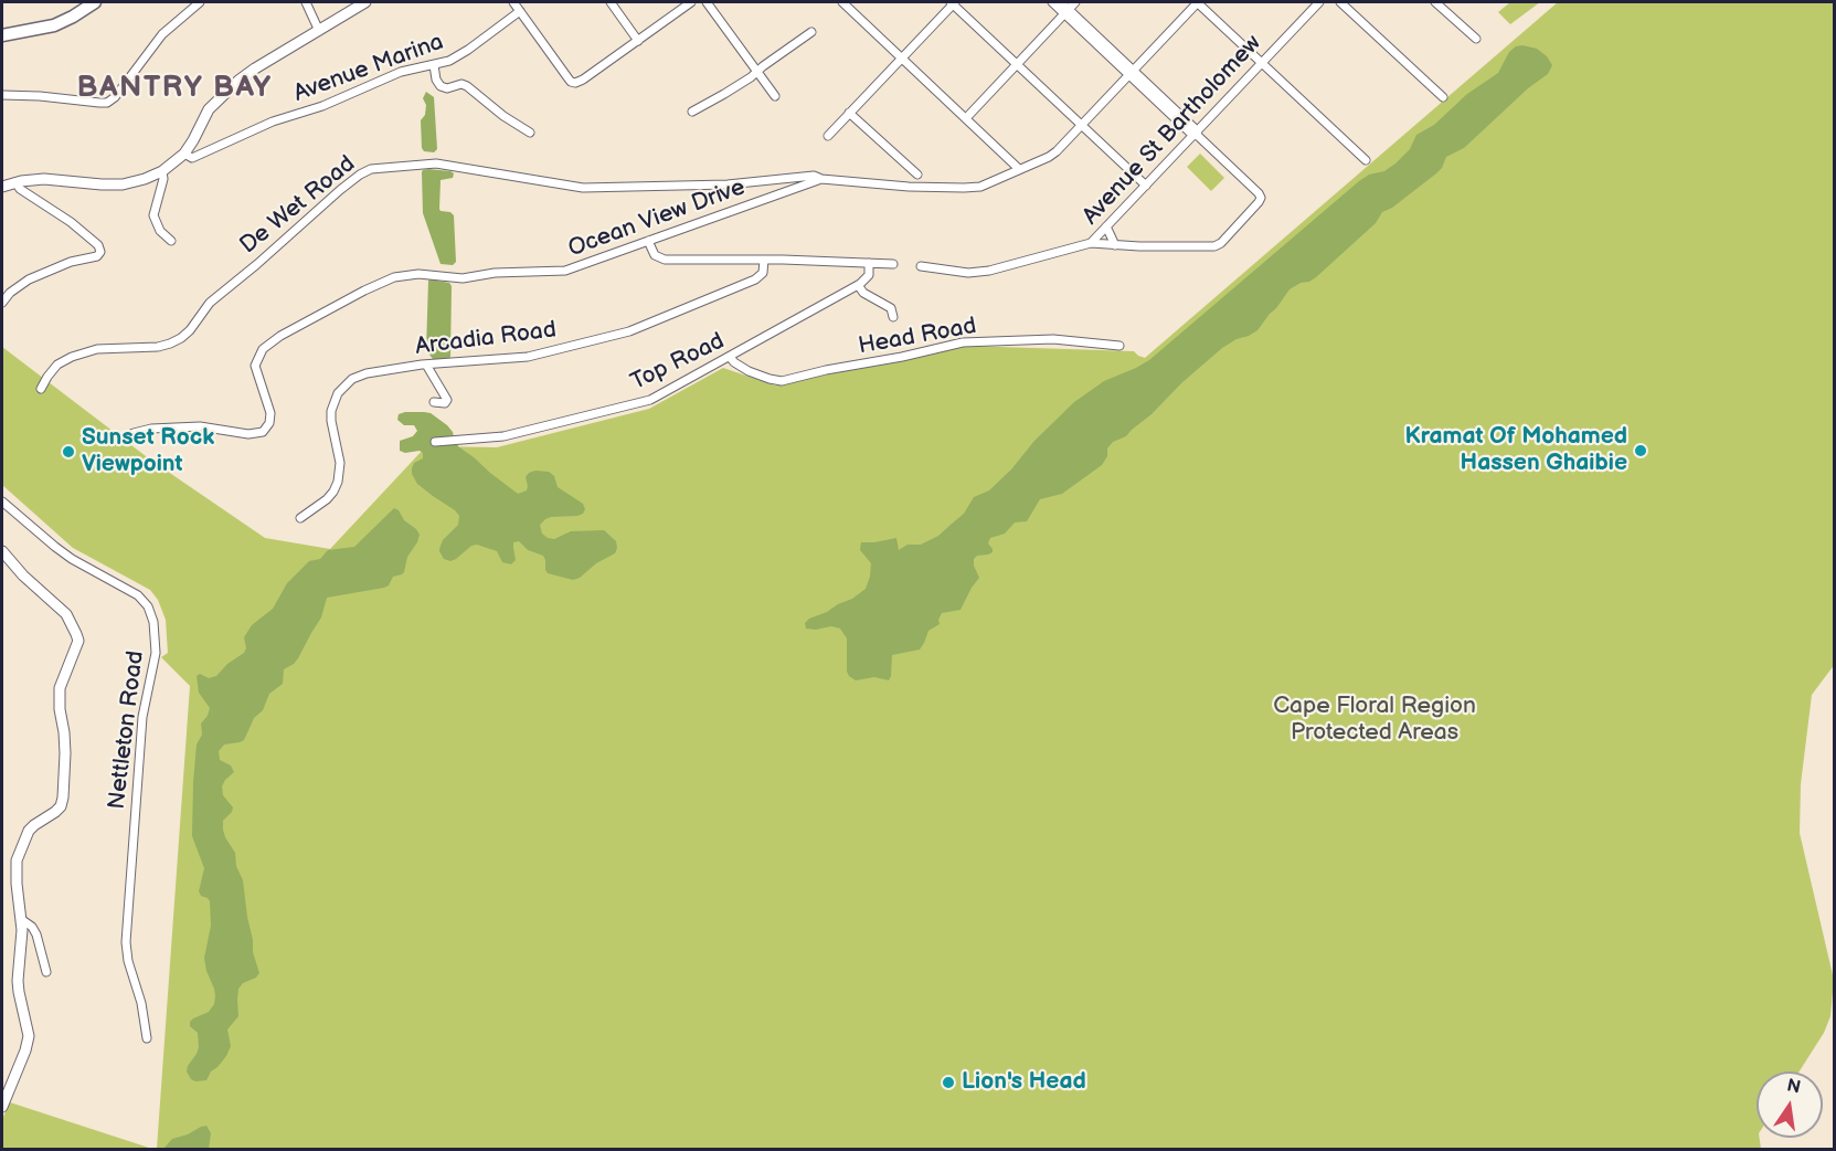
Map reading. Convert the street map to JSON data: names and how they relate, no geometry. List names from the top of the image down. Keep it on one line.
{"streets":{"street":["Avenue Marina","Avenue St Bartholomew","De Wet Road","Ocean View Drive","Head Road","Arcadia Road","Top Road","Nettleton Road"]},"crossings":[["De Wet Road","Ocean View Drive"],["Head Road","Top Road"]],"districts":["BANTRY BAY"],"parks":["Cape Floral Region Protected Areas"],"places":["Kramat Of Mohamed Hassen Ghaibie","Sunset Rock Viewpoint","Lion's Head"],"north":"top"}
